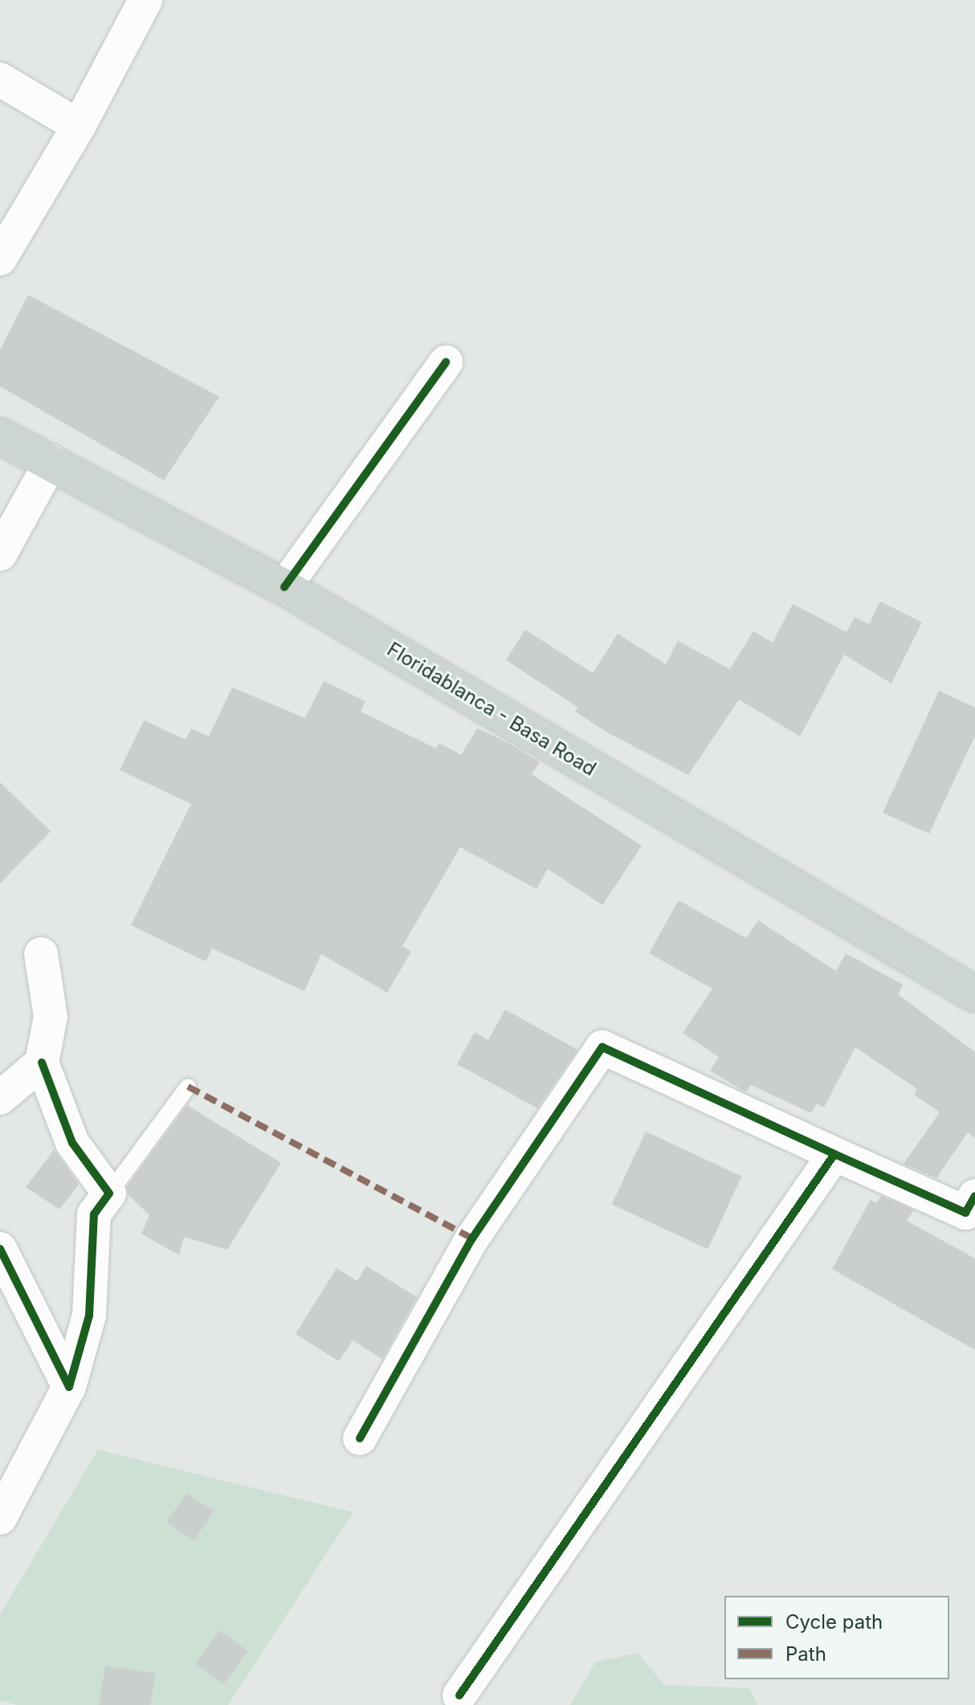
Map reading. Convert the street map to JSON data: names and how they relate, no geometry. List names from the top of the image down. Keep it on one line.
{"streets":{"main road":["Floridablanca - Basa Road"]},"legend":["Cycle path","Path"]}
